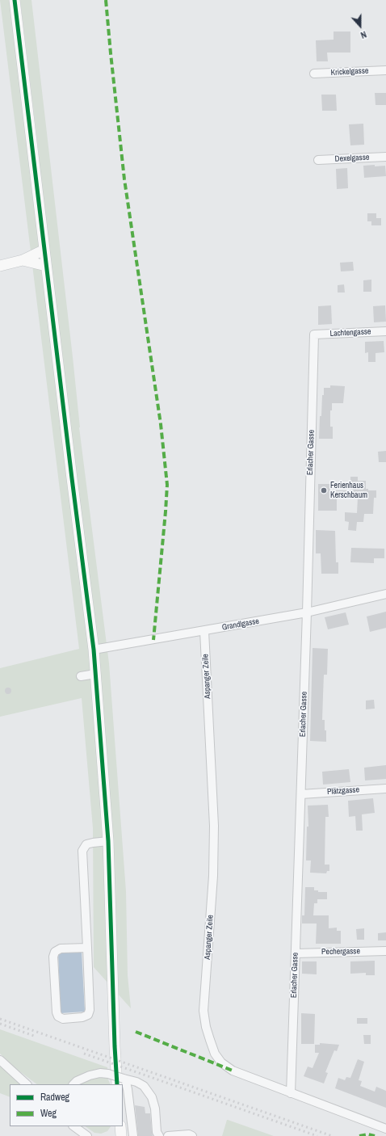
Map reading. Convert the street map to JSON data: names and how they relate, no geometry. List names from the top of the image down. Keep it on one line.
{"streets":{"street":["Krickelgasse","Dexelgasse","Lachtengasse","Erlacher Gasse","Grandlgasse","Aspanger Zeile","Plätzgasse","Pechergasse"]},"crossings":[["Lachtengasse","Erlacher Gasse"],["Erlacher Gasse","Grandlgasse"],["Erlacher Gasse","Aspanger Zeile"],["Erlacher Gasse","Plätzgasse"],["Erlacher Gasse","Pechergasse"],["Grandlgasse","Aspanger Zeile"]],"places":["Ferienhaus Kerschbaum"],"legend":["Radweg","Weg"],"north":"bottom"}
